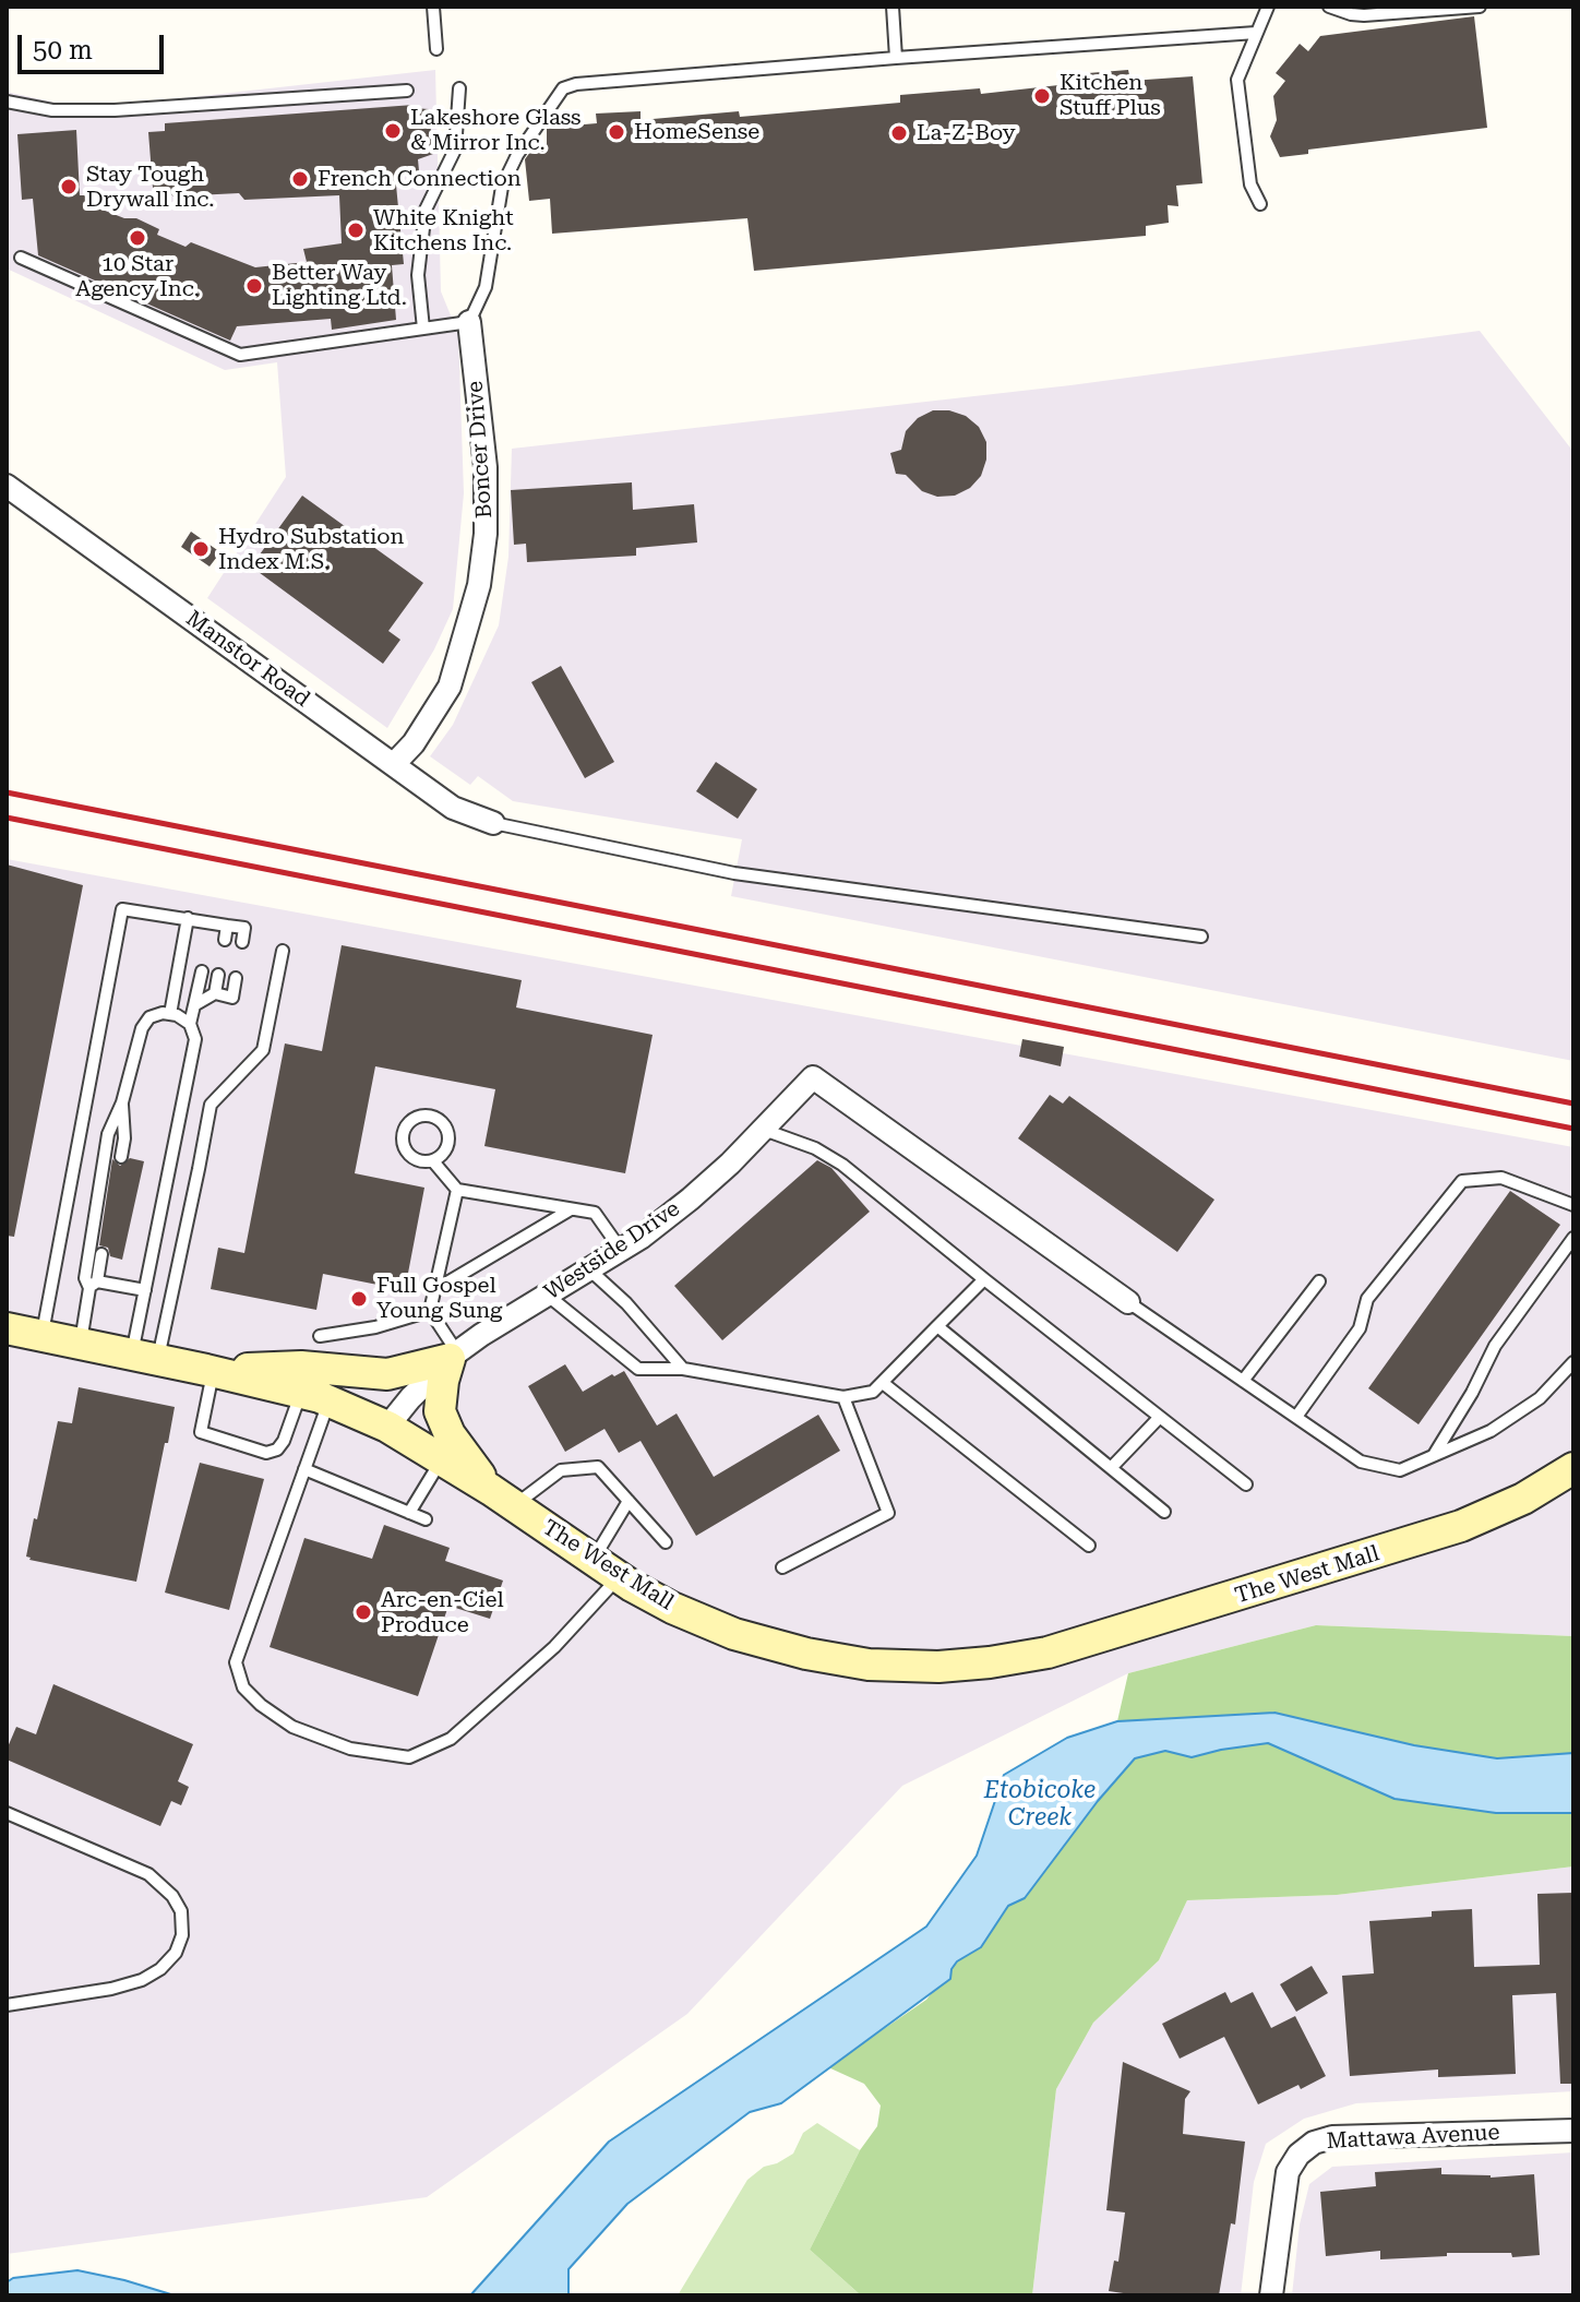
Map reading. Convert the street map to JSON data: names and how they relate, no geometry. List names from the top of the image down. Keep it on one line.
{"streets":{"main road":["The West Mall"],"street":["Boncer Drive","Manstor Road","Westside Drive","Mattawa Avenue"]},"crossings":[["Boncer Drive","Manstor Road"],["Westside Drive","The West Mall"]],"water":["Etobicoke Creek"],"places":["Kitchen Stuff Plus","Lakeshore Glass & Mirror Inc.","HomeSense","La-Z-Boy","French Connection","Stay Tough Drywall Inc.","White Knight Kitchens Inc.","10 Star Agency Inc.","Better Way Lighting Ltd.","Hydro Substation Index M.S.","Full Gospel Young Sung","Arc-en-Ciel Produce"],"scale_bar":"50 m"}
